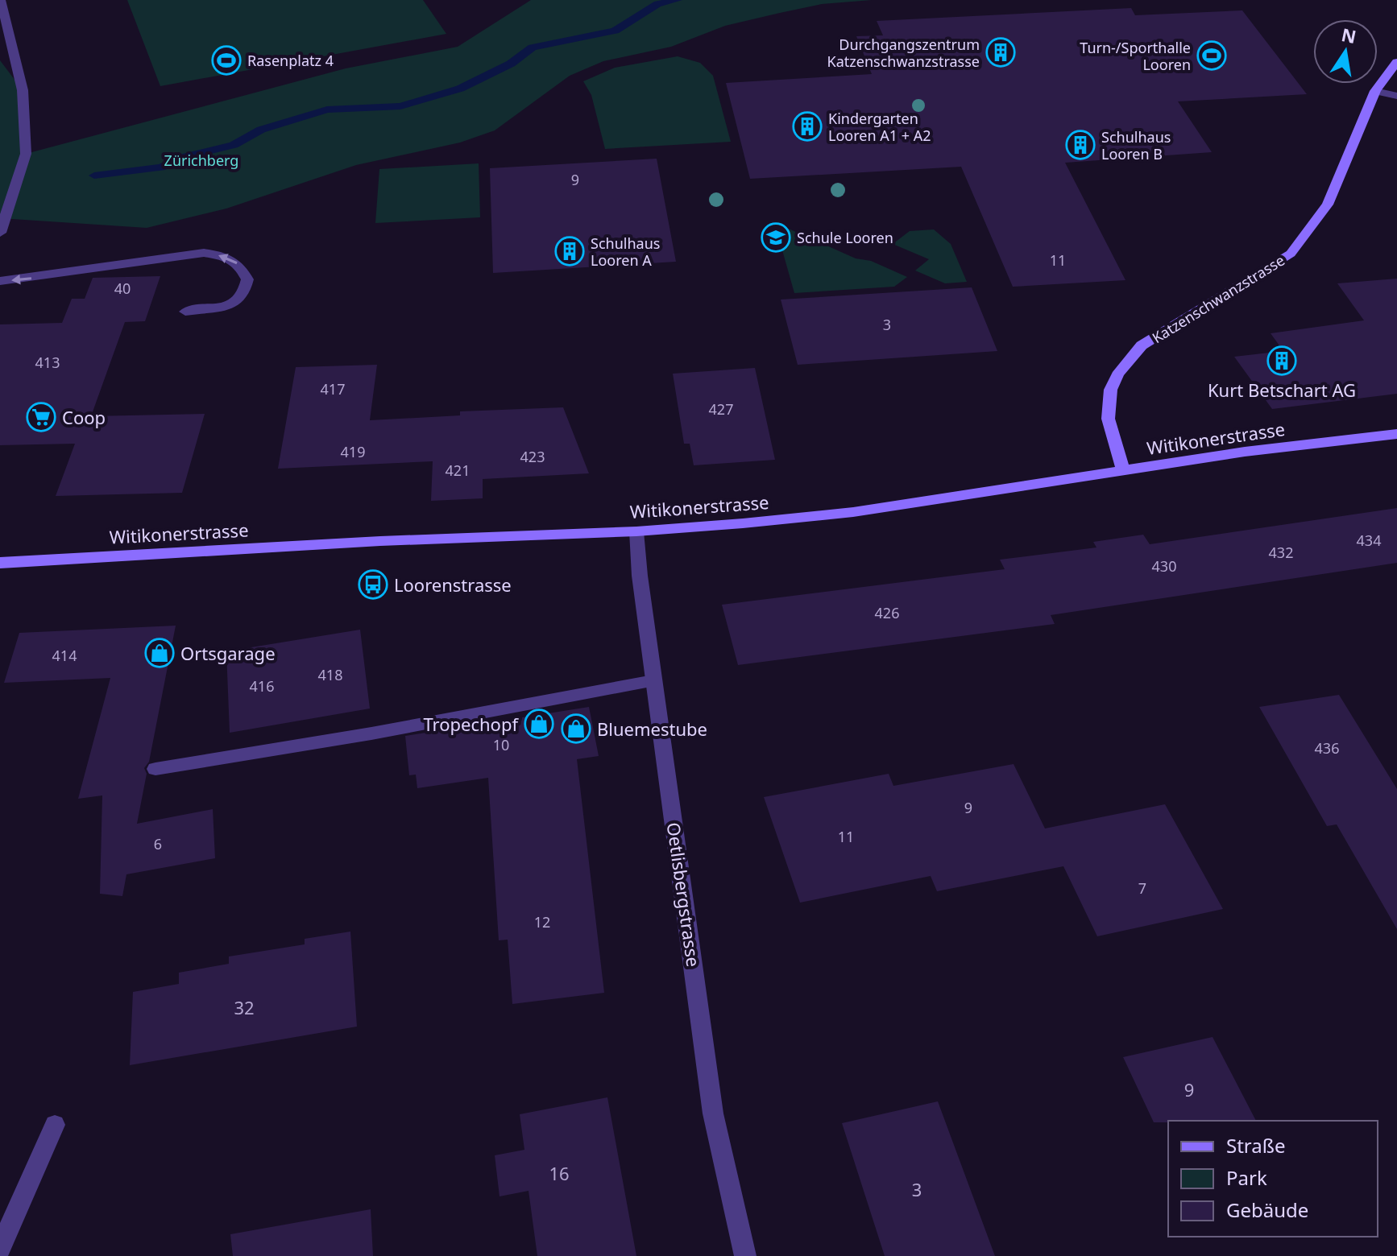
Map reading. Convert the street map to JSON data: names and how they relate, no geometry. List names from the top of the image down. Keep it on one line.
{"streets":{"main road":["Katzenschwanzstrasse","Witikonerstrasse"],"street":["Oetlisbergstrasse"]},"crossings":[["Katzenschwanzstrasse","Witikonerstrasse"],["Witikonerstrasse","Oetlisbergstrasse"]],"parks":["Zürichberg"],"places":{"building":["Durchgangszentrum Katzenschwanzstrasse","Kindergarten Looren A1 + A2","Schulhaus Looren B","Schulhaus Looren A","Kurt Betschart AG"],"sports":["Turn-/Sporthalle Looren","Rasenplatz 4"],"school or university":["Schule Looren"],"supermarket":["Coop"],"bus stop":["Loorenstrasse"],"shop":["Ortsgarage","Tropechopf","Bluemestube"]},"house_numbers":["9","11","40","3","413","417","427","419","423","421","434","432","430","426","414","418","416","10","436","9","11","6","7","12","32","9","16","3"],"legend":["Straße","Park","Gebäude"],"north":"top"}
